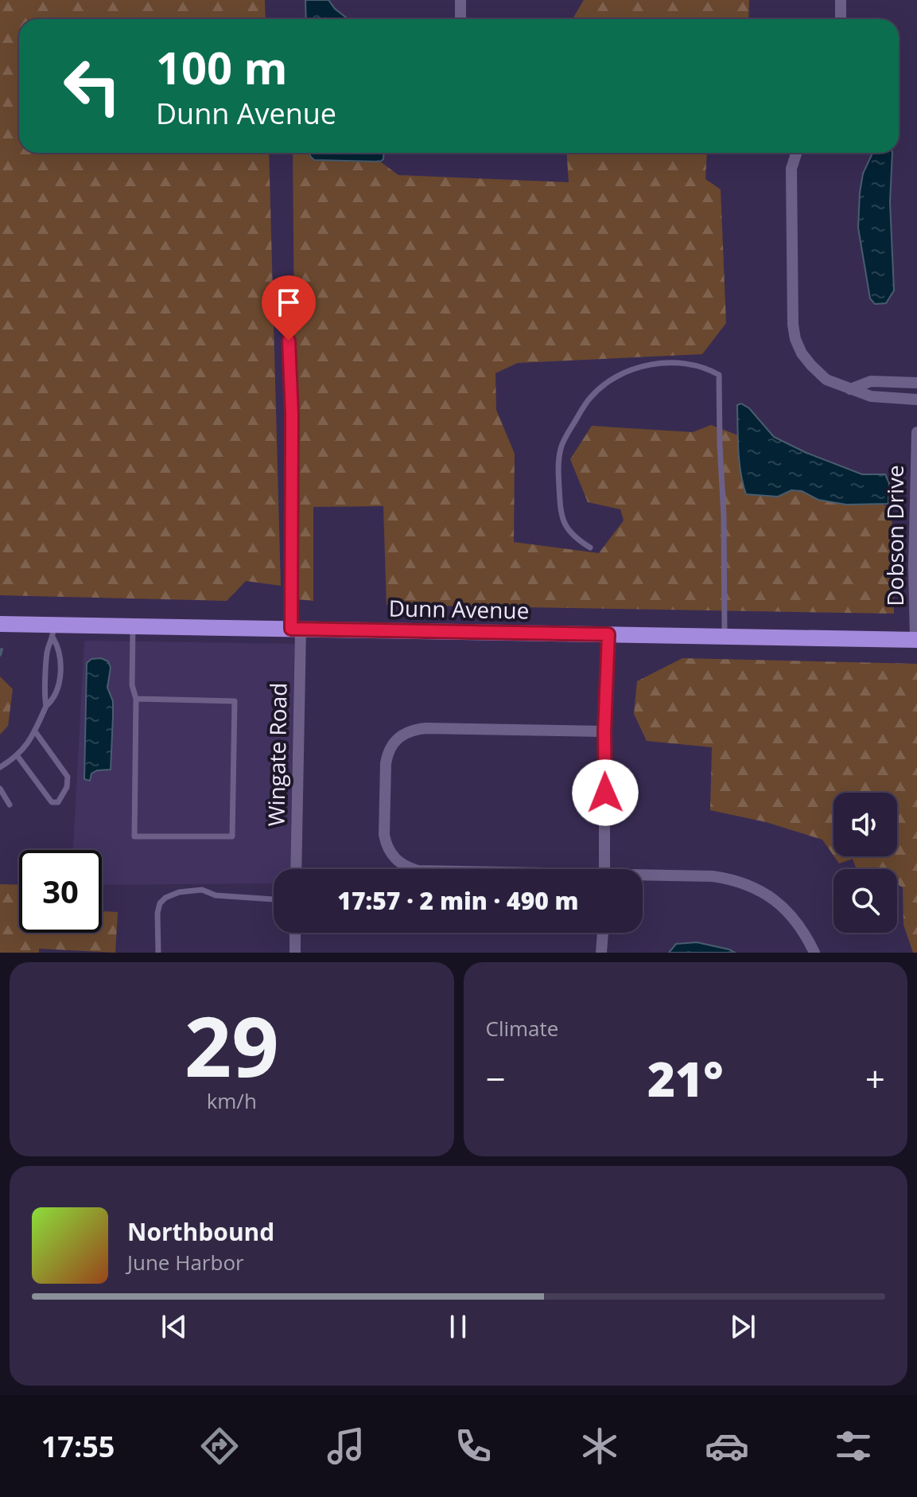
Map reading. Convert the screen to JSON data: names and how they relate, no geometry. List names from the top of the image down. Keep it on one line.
{"streets":{"main road":["Dunn Avenue"],"street":["Dobson Drive","Wingate Road"]},"crossings":[["Dobson Drive","Dunn Avenue"],["Dunn Avenue","Wingate Road"]],"page":{"turn":["100 m","Dunn Avenue"],"limit":"30","trip":"17:57 · 2 min · 490 m","tile":[["29","km/h"],"Climate"],"heat":["−","21°","+"],"song":["Northbound","June Harbor"],"tabs":"17:55"}}
